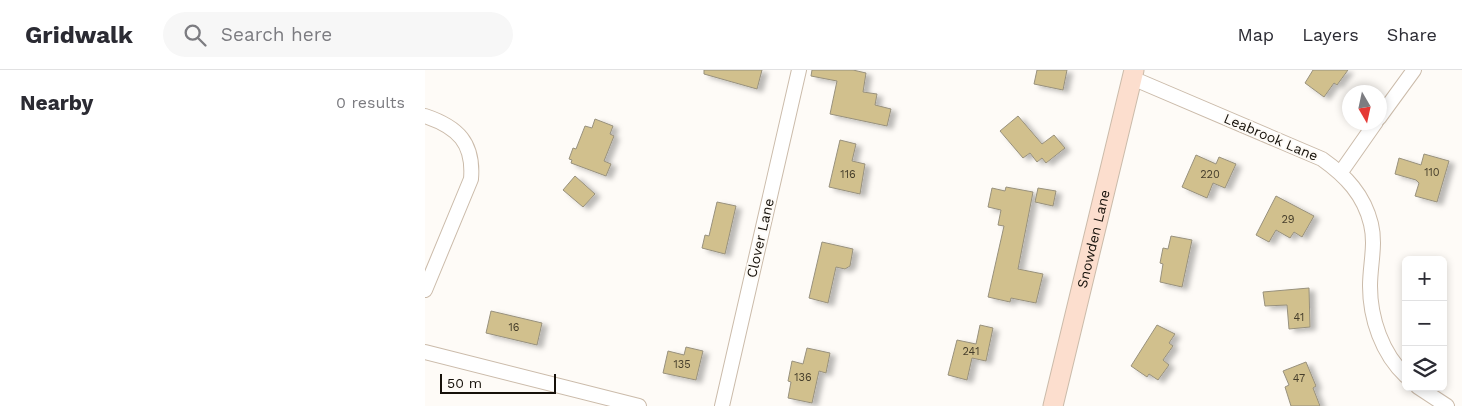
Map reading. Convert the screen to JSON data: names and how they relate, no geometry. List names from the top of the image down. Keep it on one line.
{"streets":{"street":["Leabrook Lane","Clover Lane","Snowden Lane"]},"crossings":[["Leabrook Lane","Snowden Lane"]],"house_numbers":["110","116","220","29","41","16","241","135","136","47"],"scale_bar":"50 m","north":"bottom","page":{"header":"Gridwalk","search":"Search here","nav":["Map","Layers","Share"],"heading":["Nearby","0 results"],"map_buttons":["+","−"],"scale":"50 m"}}
